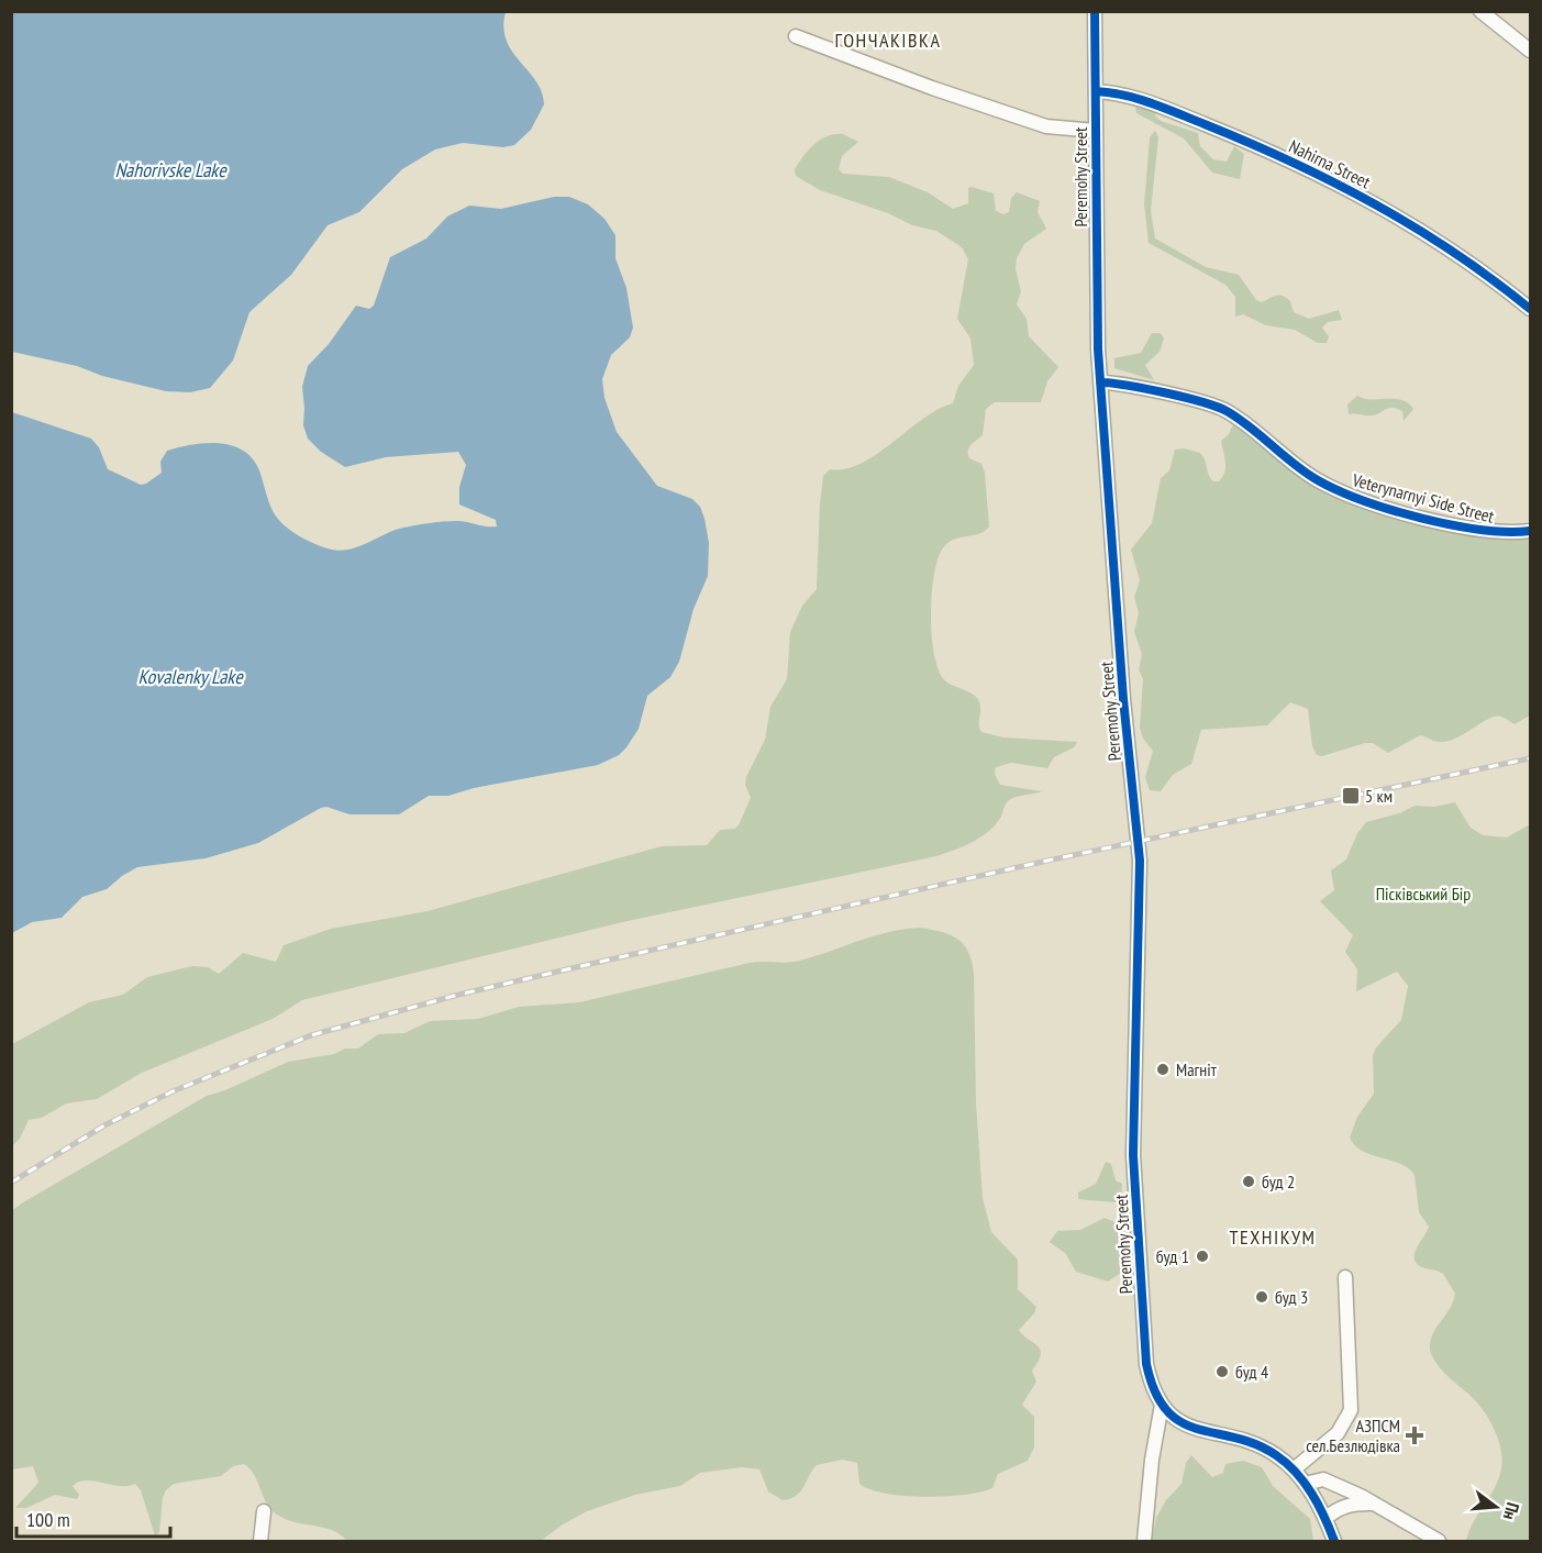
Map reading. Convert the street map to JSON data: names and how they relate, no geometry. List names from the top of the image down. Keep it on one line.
{"streets":{"street":["Nahirna Street","Peremohy Street","Veterynarnyi Side Street"]},"crossings":[["Nahirna Street","Peremohy Street"],["Peremohy Street","Veterynarnyi Side Street"]],"districts":["ГОНЧАКІВКА","ТЕХНІКУМ"],"water":["Nahorivske Lake","Kovalenky Lake"],"parks":["Пісківський Бір"],"places":{"transit":["5 км"],"other":["Магніт","буд 2","буд 1","буд 3","буд 4"],"health":["АЗПСМ сел.Безлюдівка"]},"scale_bar":"100 m","north":"right"}
